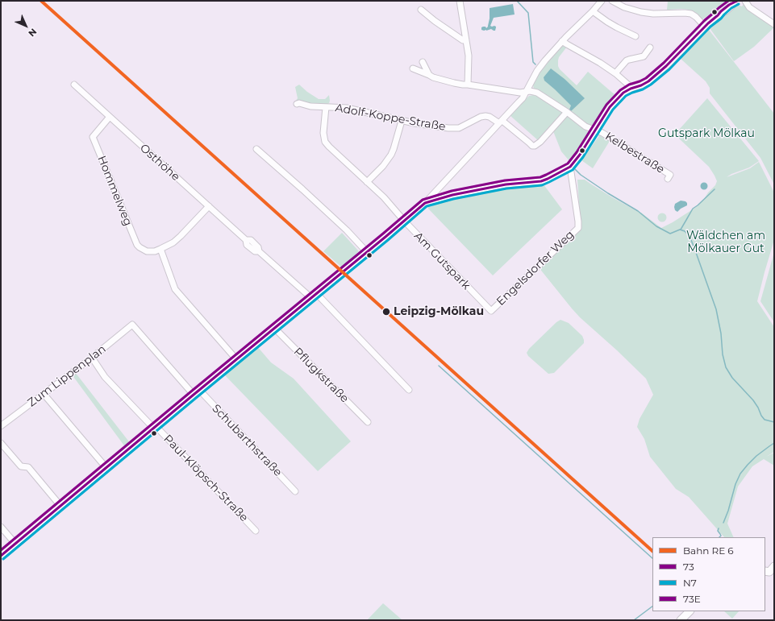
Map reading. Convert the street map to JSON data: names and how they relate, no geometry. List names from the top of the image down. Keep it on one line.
{"streets":{"street":["Adolf-Koppe-Straße","Kelbestraße","Osthöhe","Hommelweg","Am Gutspark","Engelsdorfer Weg","Pflugkstraße","Zum Lippenplan","Schubarthstraße","Paul-Klöpsch-Straße"]},"crossings":[["Adolf-Koppe-Straße","Am Gutspark"],["Osthöhe","Hommelweg"],["Am Gutspark","Engelsdorfer Weg"],["Zum Lippenplan","Paul-Klöpsch-Straße"]],"parks":["Gutspark Mölkau","Wäldchen am Mölkauer Gut"],"places":["Leipzig-Mölkau"],"lines":["transit line 73","transit line 73E","transit line N7"],"legend":["Bahn RE 6","73","N7","73E"],"north":"bottom right"}
